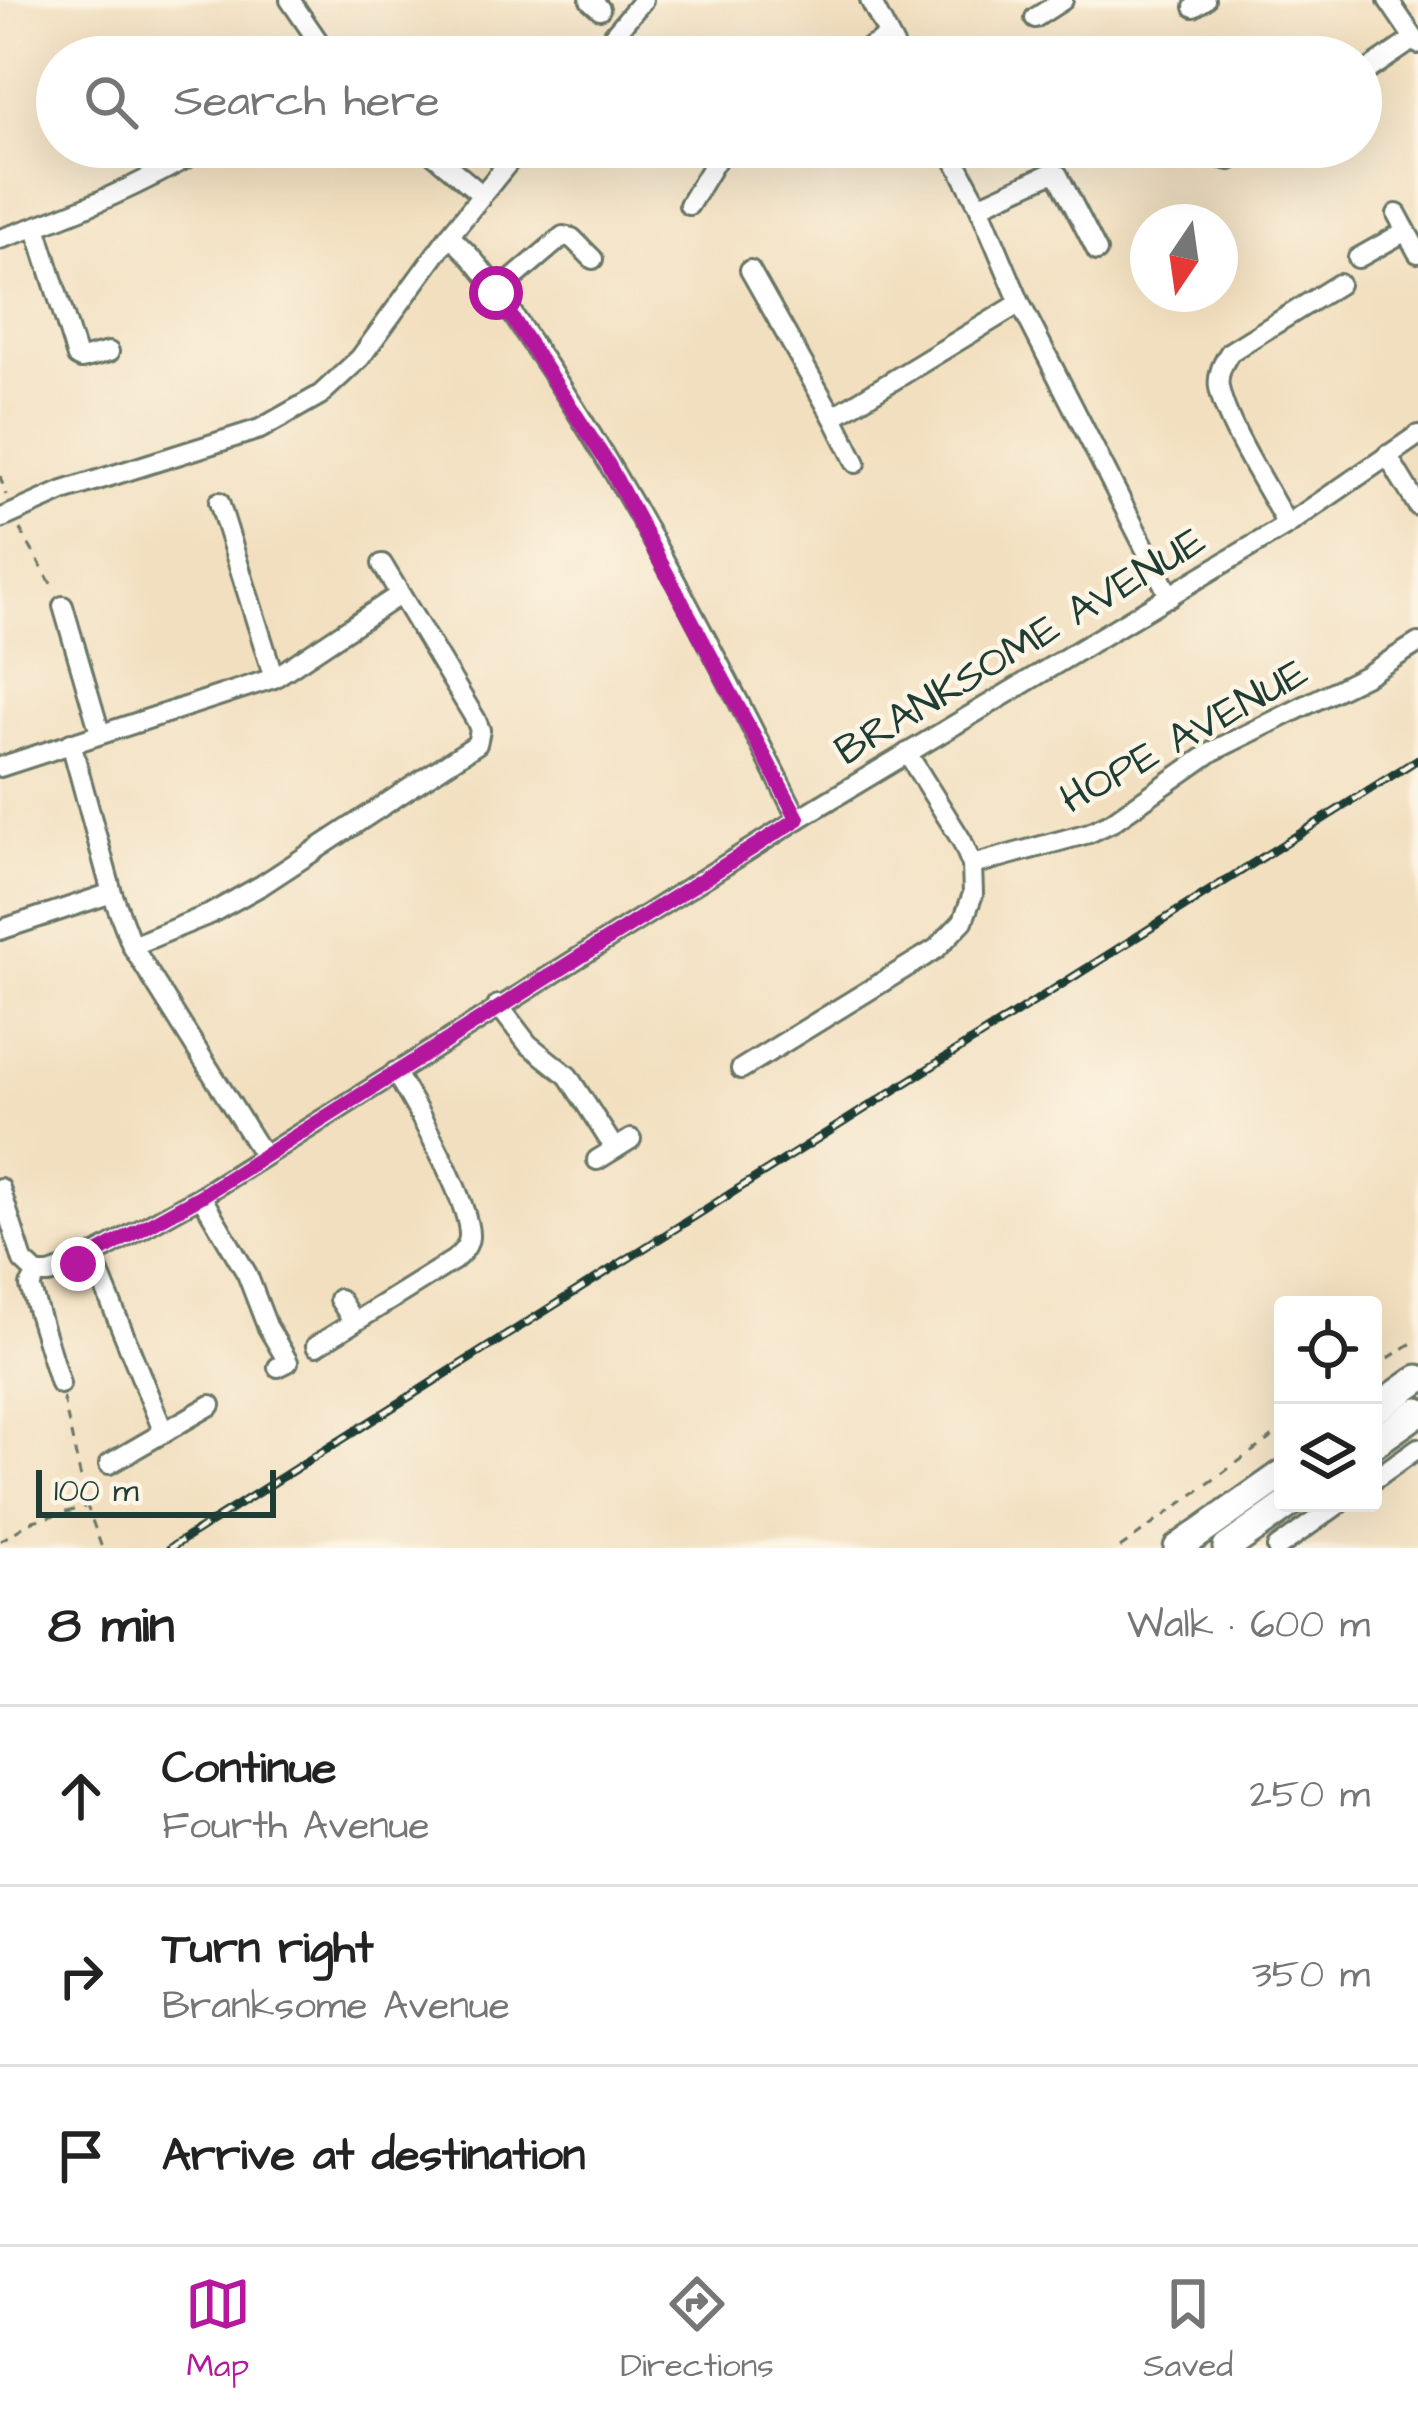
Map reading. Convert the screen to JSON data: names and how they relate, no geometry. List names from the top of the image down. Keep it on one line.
{"streets":{"street":["BRANKSOME AVENUE","HOPE AVENUE"]},"scale_bar":"100 m","north":"bottom","page":{"search":"Search here","scale":"100 m","heading":["8 min","Walk · 600 m"],"list":[["Continue","Fourth Avenue","250 m"],["Turn right","Branksome Avenue","350 m"],"Arrive at destination"],"nav":["Map","Directions","Saved"]}}
